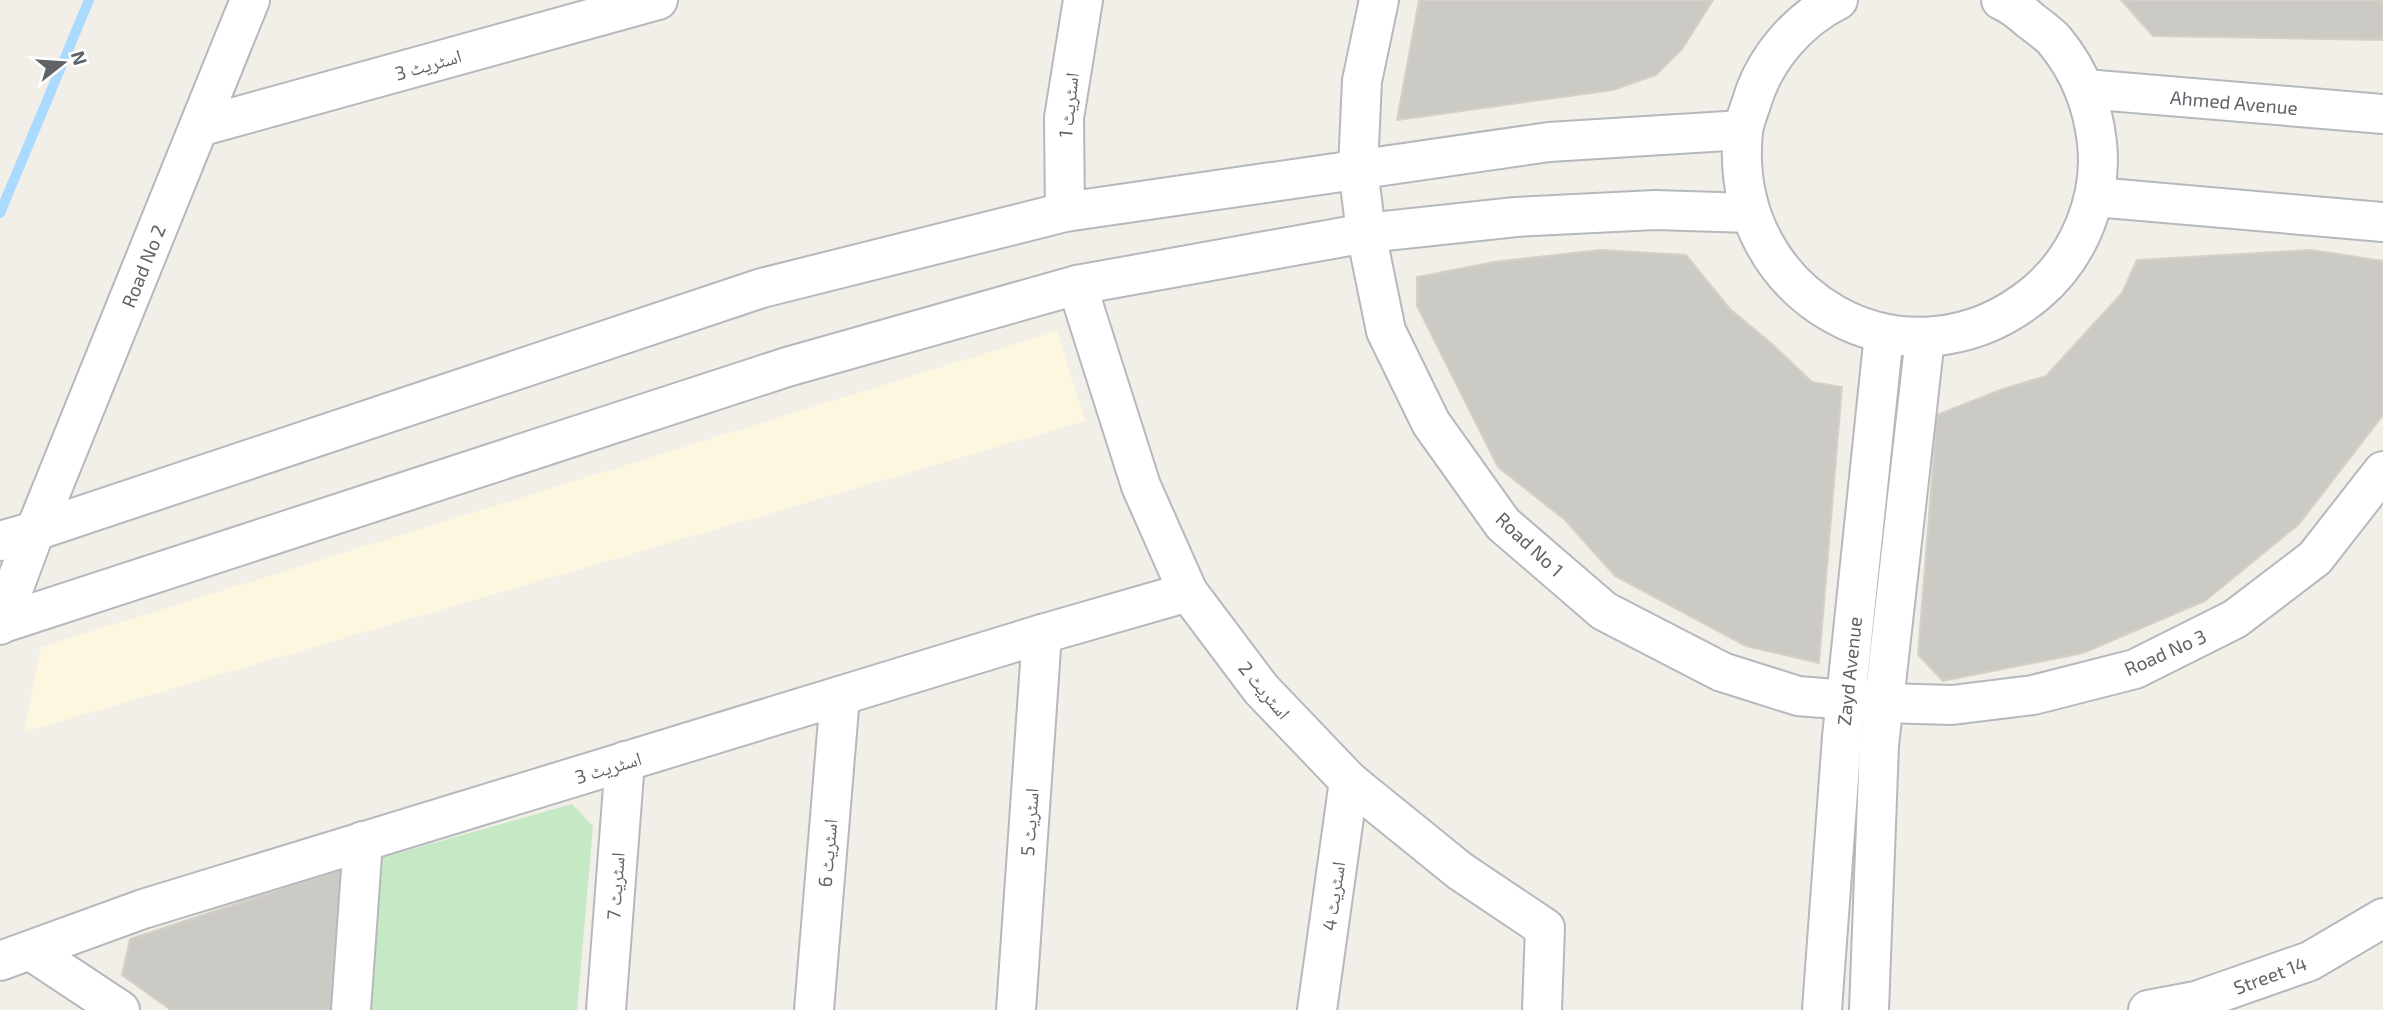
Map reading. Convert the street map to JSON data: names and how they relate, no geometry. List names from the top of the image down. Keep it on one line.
{"streets":{"street":["اسٹریٹ 3","Ahmed Avenue","اسٹریٹ 1","Road No 2","Road No 1","Road No 3","Zayd Avenue","اسٹریٹ 2","اسٹریٹ 5","اسٹریٹ 6","اسٹریٹ 7","اسٹریٹ 4","Street 14"]},"crossings":[["اسٹریٹ 3","Road No 2"],["اسٹریٹ 3","اسٹریٹ 2"],["اسٹریٹ 3","اسٹریٹ 5"],["اسٹریٹ 3","اسٹریٹ 6"],["اسٹریٹ 3","اسٹریٹ 7"],["Road No 1","Road No 3"],["Road No 1","Zayd Avenue"],["Road No 3","Zayd Avenue"],["اسٹریٹ 2","اسٹریٹ 4"]],"north":"right"}
